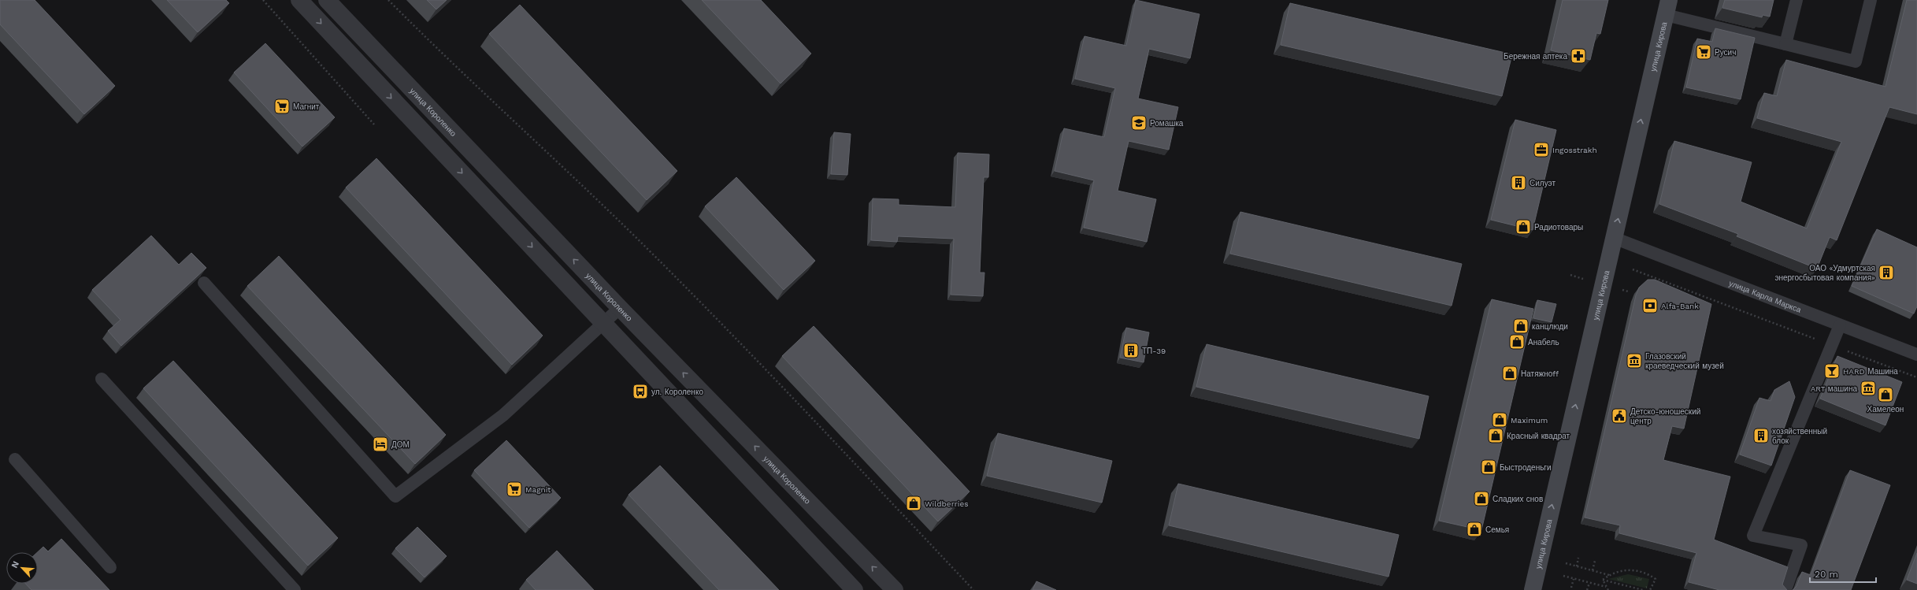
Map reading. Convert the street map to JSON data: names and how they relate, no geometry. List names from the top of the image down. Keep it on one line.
{"streets":{"main road":["улица Кирова"],"street":["улица Короленко"],"lane":["улица Карла Маркса"]},"crossings":[["улица Кирова","улица Карла Маркса"]],"one_way":["улица Кирова"],"places":{"supermarket":["Русич","Магнит","Magnit"],"pharmacy":["Бережная аптека"],"school or university":["Ромашка"],"office":["Ingosstrakh"],"building":["Силуэт","ОАО «Удмуртская энергосбытовая компания»","ТП-39","хозяйственный блок"],"shop":["Радиотовары","канцлюди","Анабель","Натяжноff","Хамелеон","Maximum","Красный квадрат","Быстроденьги","Сладких снов","Wildberries","Семья"],"bank":["Alfa-Bank"],"museum":["Глазовский краеведческий музей","ART машина"],"bar":["HARD Машина"],"bus stop":["ул. Короленко"],"public building":["Детско-юношеский центр"],"hotel":["ДОМ"]},"scale_bar":"20 m","north":"top left"}
